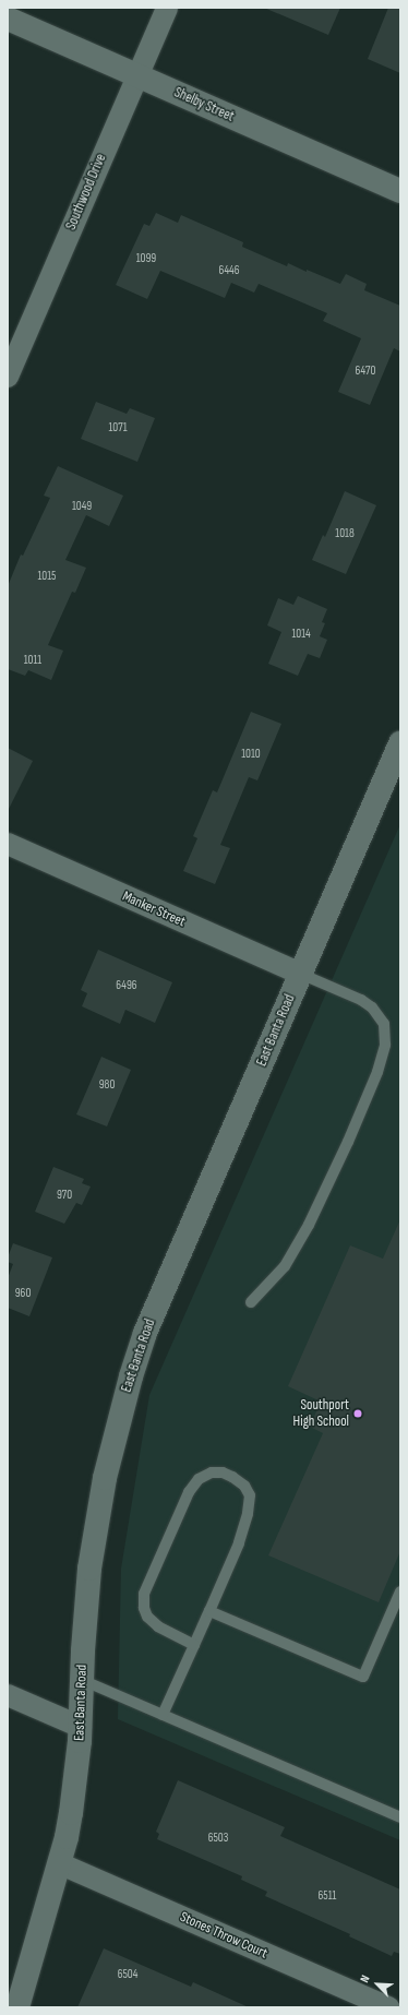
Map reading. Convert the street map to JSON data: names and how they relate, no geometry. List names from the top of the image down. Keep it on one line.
{"streets":{"street":["Shelby Street","Southwood Drive","Manker Street","East Banta Road","Stones Throw Court"]},"crossings":[["Shelby Street","Southwood Drive"],["Manker Street","East Banta Road"],["East Banta Road","Stones Throw Court"]],"places":["Southport High School"],"house_numbers":["1099","6446","6470","1071","1049","1018","1015","1014","1011","1010","6496","980","970","960","6503","6511","6504"],"north":"top left"}
